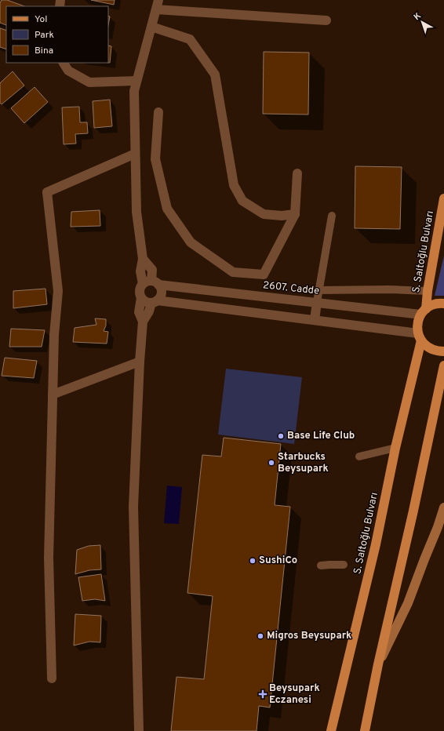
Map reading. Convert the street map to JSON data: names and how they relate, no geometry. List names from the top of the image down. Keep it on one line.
{"streets":{"main road":["S. Saltoğlu Bulvarı"],"street":["2607. Cadde"]},"crossings":[["S. Saltoğlu Bulvarı","2607. Cadde"]],"places":{"other":["Base Life Club","Starbucks Beysupark","SushiCo","Migros Beysupark"],"health":["Beysupark Eczanesi"]},"legend":["Yol","Park","Bina"],"north":"top left"}
